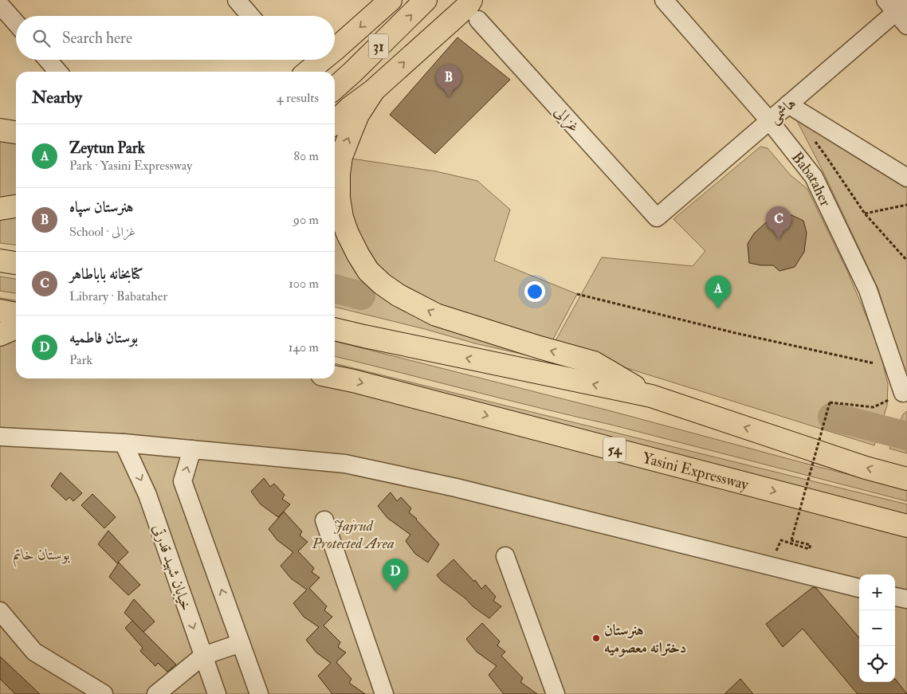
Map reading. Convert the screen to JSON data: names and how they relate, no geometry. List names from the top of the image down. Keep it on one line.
{"streets":{"main road":["31","54","Yasini Expressway"],"street":["هاشمی","غزالی","Babataher","خیابان شهید قدرتی"]},"crossings":[["هاشمی","غزالی"],["هاشمی","Babataher"]],"parks":["Jajrud Protected Area","بوستان خاتم"],"places":["هنرستان دخترانه معصومیه"],"page":{"search":"Search here","pins":["B","C","A","D"],"heading":["Nearby","4 results"],"list":[{"mark":"A","name":"Zeytun Park","note":"Park · Yasini Expressway","value":"80 m"},{"mark":"B","name":"هنرستان سپاه","note":"School · غزالی","value":"90 m"},{"mark":"C","name":"کتابخانه باباطاهر","note":"Library · Babataher","value":"100 m"},{"mark":"D","name":"بوستان فاطمیه","note":"Park","value":"140 m"}],"map_buttons":["+","−"]}}
